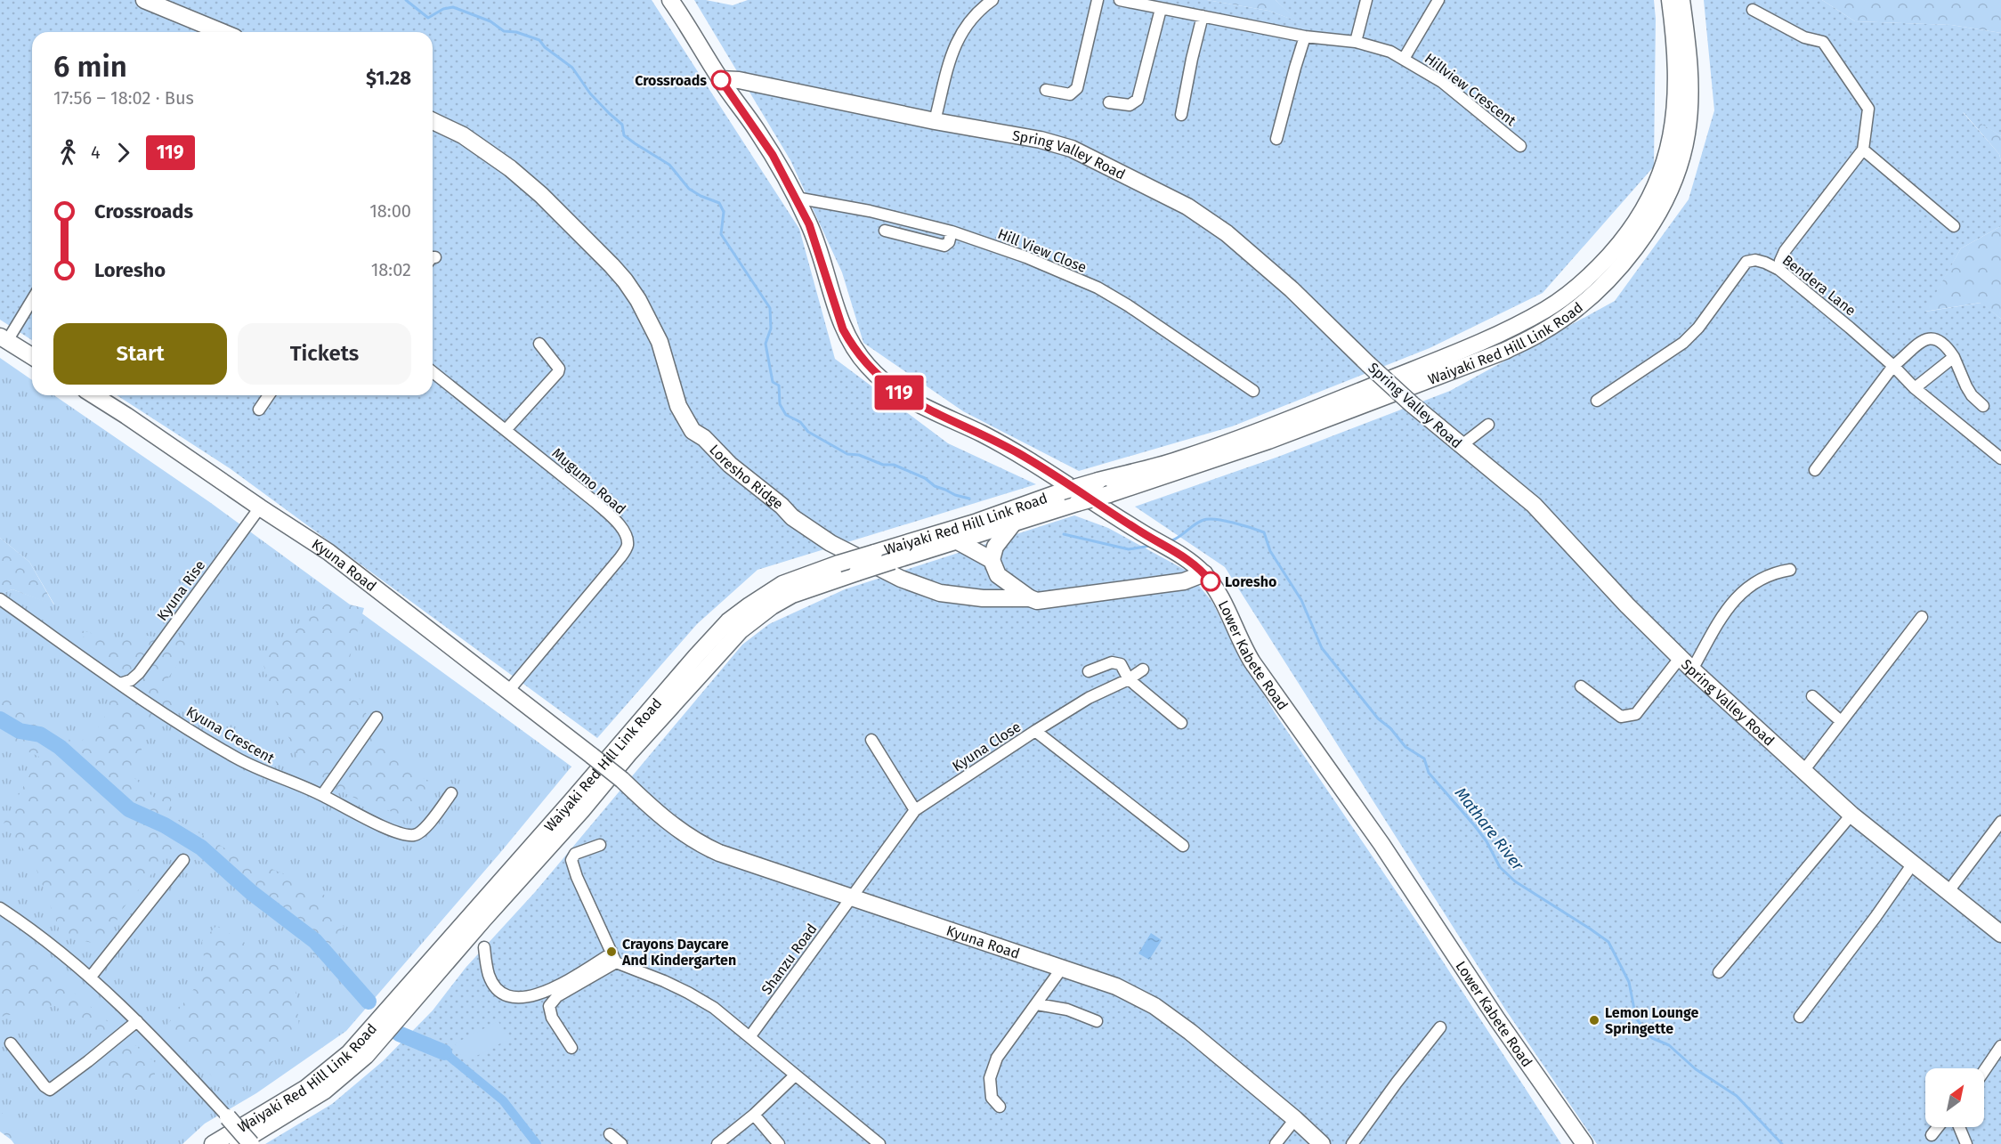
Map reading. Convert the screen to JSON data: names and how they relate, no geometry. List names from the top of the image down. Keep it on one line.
{"streets":{"main road":["Spring Valley Road","Waiyaki Red Hill Link Road","Loresho Ridge","Kyuna Road","Lower Kabete Road"],"street":["Hillview Crescent","Hill View Close","Bendera Lane","Mugumo Road","Kyuna Rise","Kyuna Crescent","Kyuna Close","Shanzu Road"]},"crossings":[["Spring Valley Road","Lower Kabete Road"],["Hill View Close","Lower Kabete Road"],["Loresho Ridge","Lower Kabete Road"],["Mugumo Road","Kyuna Road"],["Kyuna Road","Kyuna Rise"],["Kyuna Road","Kyuna Close"],["Kyuna Road","Shanzu Road"],["Kyuna Rise","Kyuna Crescent"],["Kyuna Close","Shanzu Road"]],"water":["Mathare River"],"places":["Crossroads","Loresho","Crayons Daycare And Kindergarten","Lemon Lounge Springette"],"lines":["bus line 119"],"north":"top right","page":{"on_map":"119","heading":["6 min","17:56 – 18:02 · Bus","$1.28"],"legs":["4","119"],"list":[{"name":"Crossroads","value":"18:00"},{"name":"Loresho","value":"18:02"}],"buttons":["Start","Tickets"]}}
